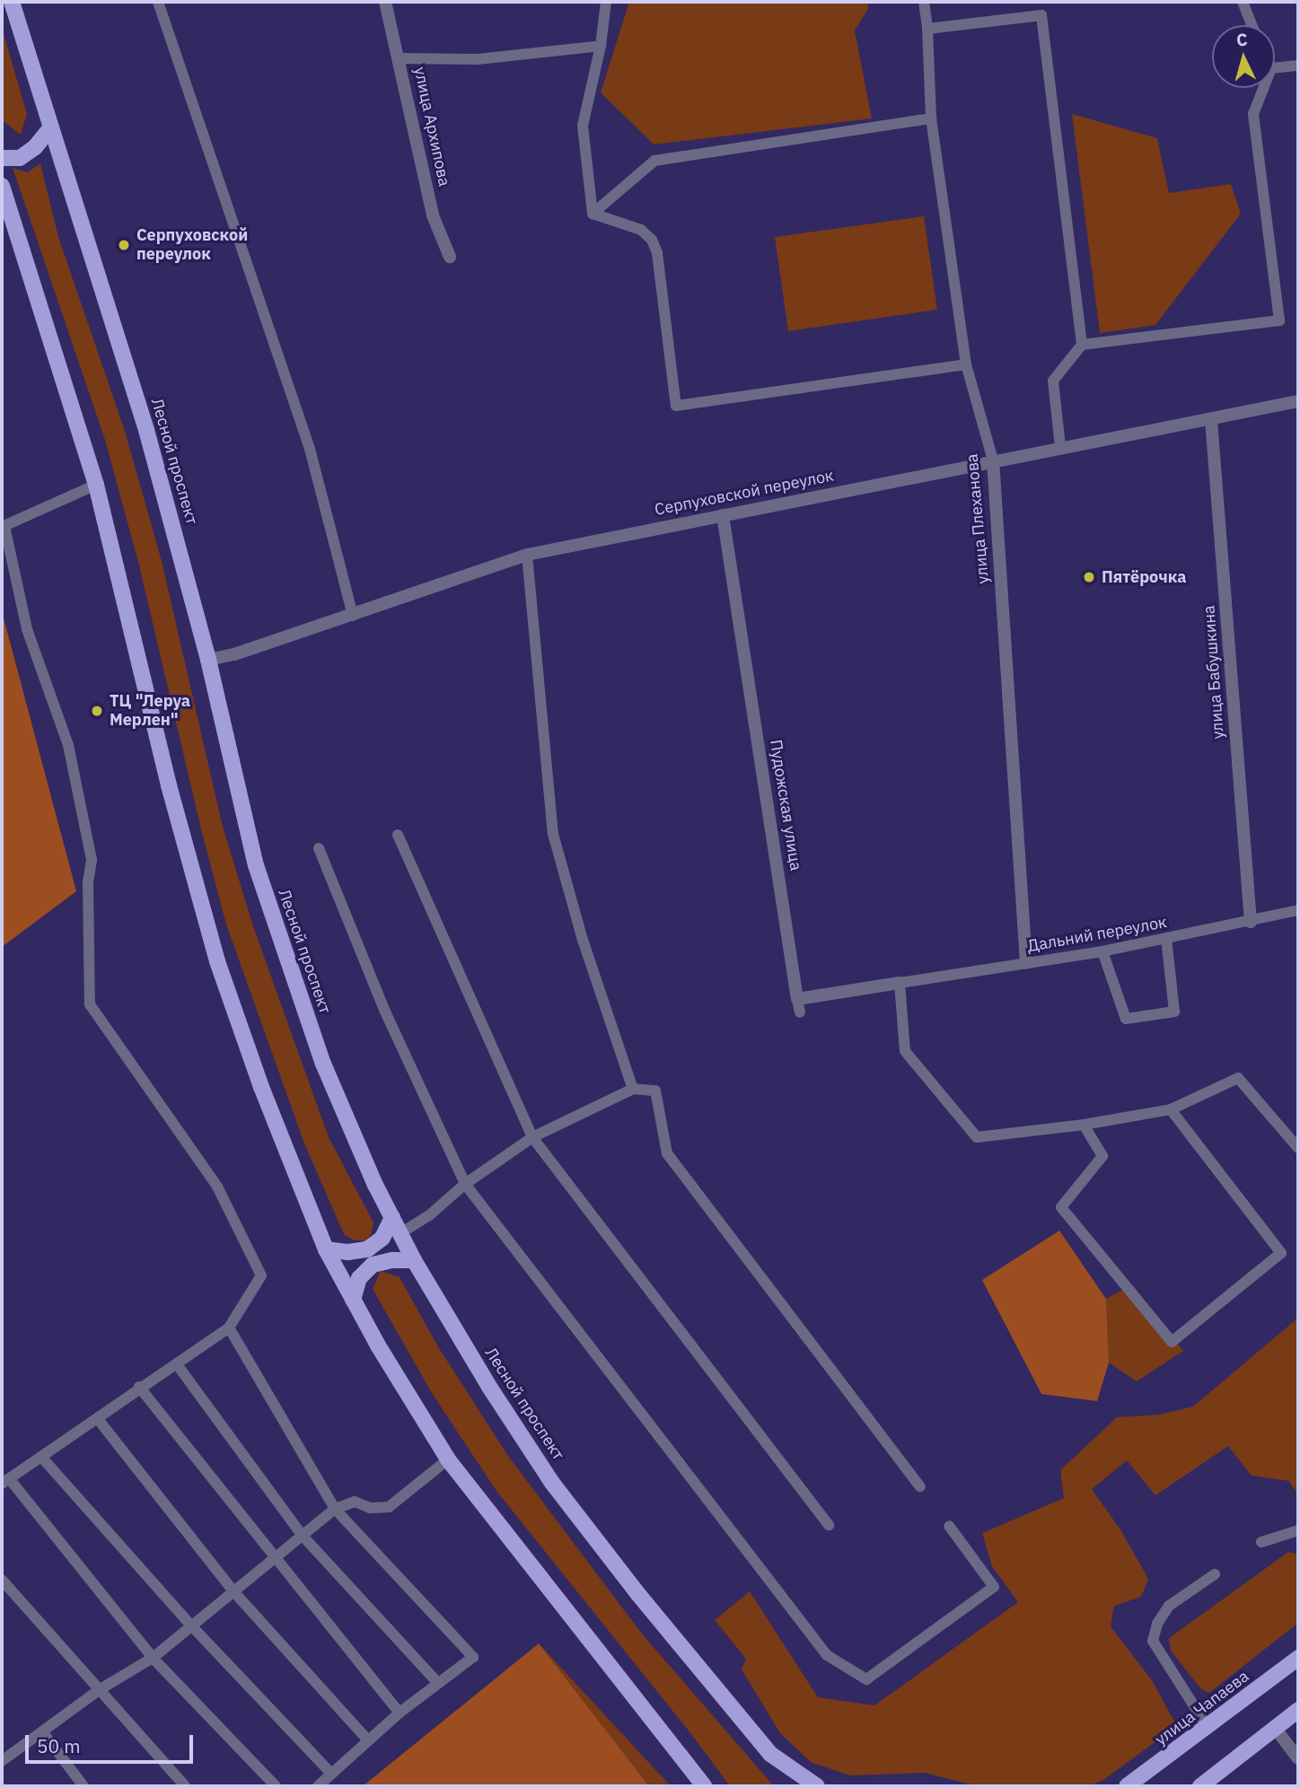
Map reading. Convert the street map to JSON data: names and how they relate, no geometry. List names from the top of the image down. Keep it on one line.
{"streets":{"main road":["Лесной проспект","улица Чапаева"],"street":["улица Архипова","Серпуховской переулок","улица Плеханова","улица Бабушкина","Пудожская улица"],"lane":["Дальний переулок"]},"crossings":[["Лесной проспект","Серпуховской переулок"],["Серпуховской переулок","улица Плеханова"],["Серпуховской переулок","улица Бабушкина"],["Серпуховской переулок","Пудожская улица"],["улица Плеханова","Дальний переулок"],["улица Бабушкина","Дальний переулок"]],"places":["Серпуховской переулок","Пятёрочка","ТЦ \"Леруа Мерлен\""],"scale_bar":"50 m","north":"top"}
